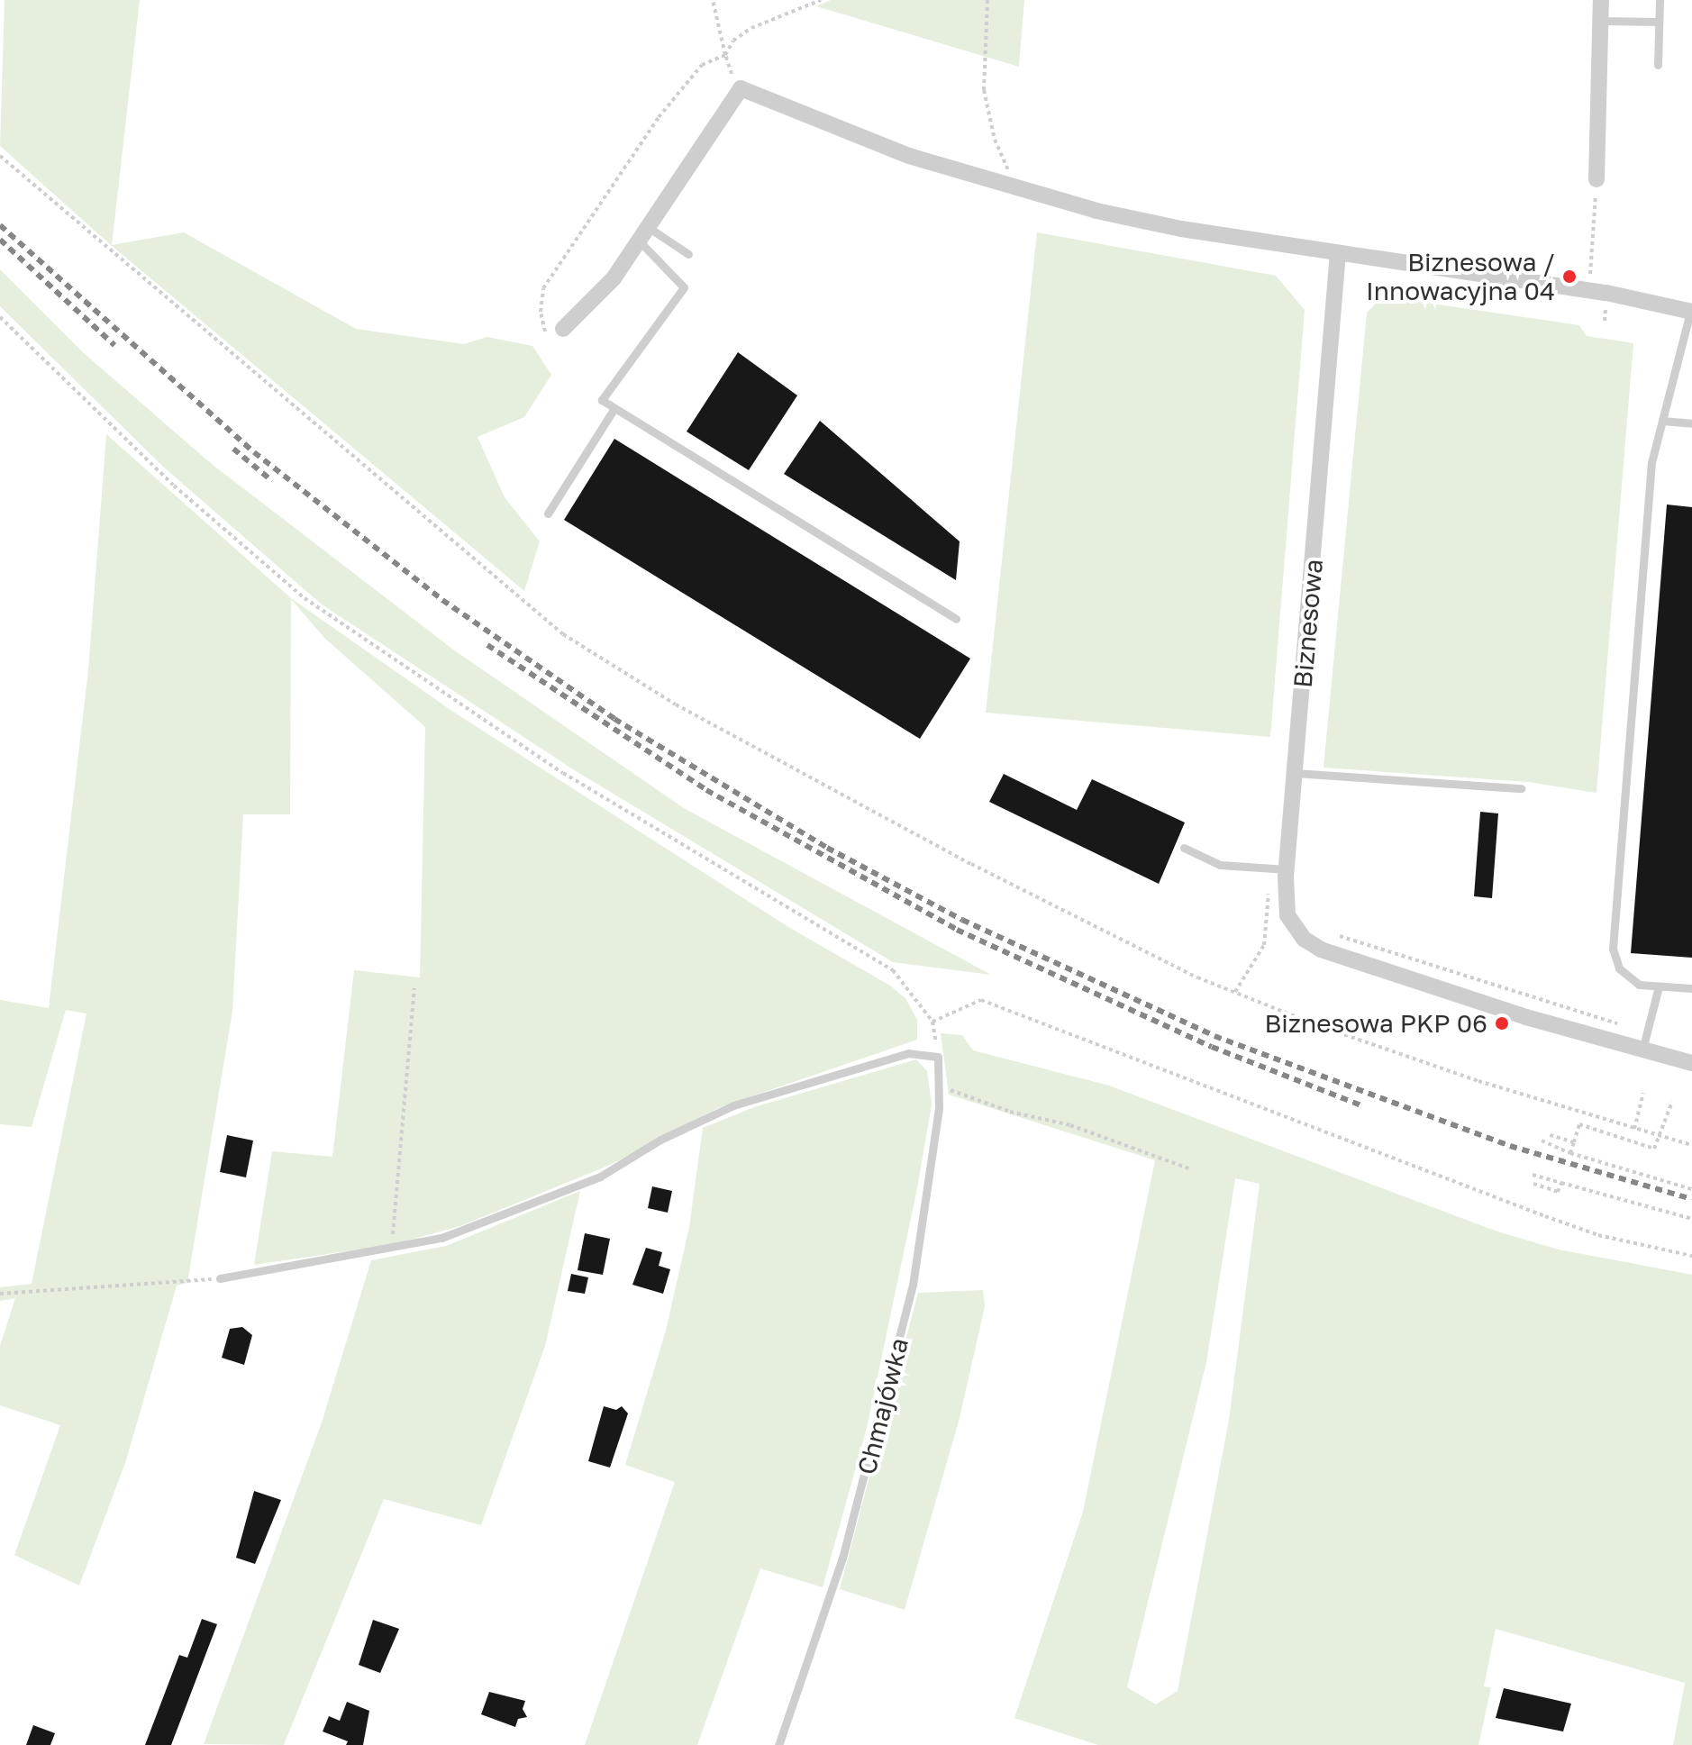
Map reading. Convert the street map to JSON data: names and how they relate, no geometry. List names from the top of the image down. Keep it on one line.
{"streets":{"street":["Biznesowa"],"lane":["Chmajówka"]},"places":["Biznesowa / Innowacyjna 04","Biznesowa PKP 06"]}
